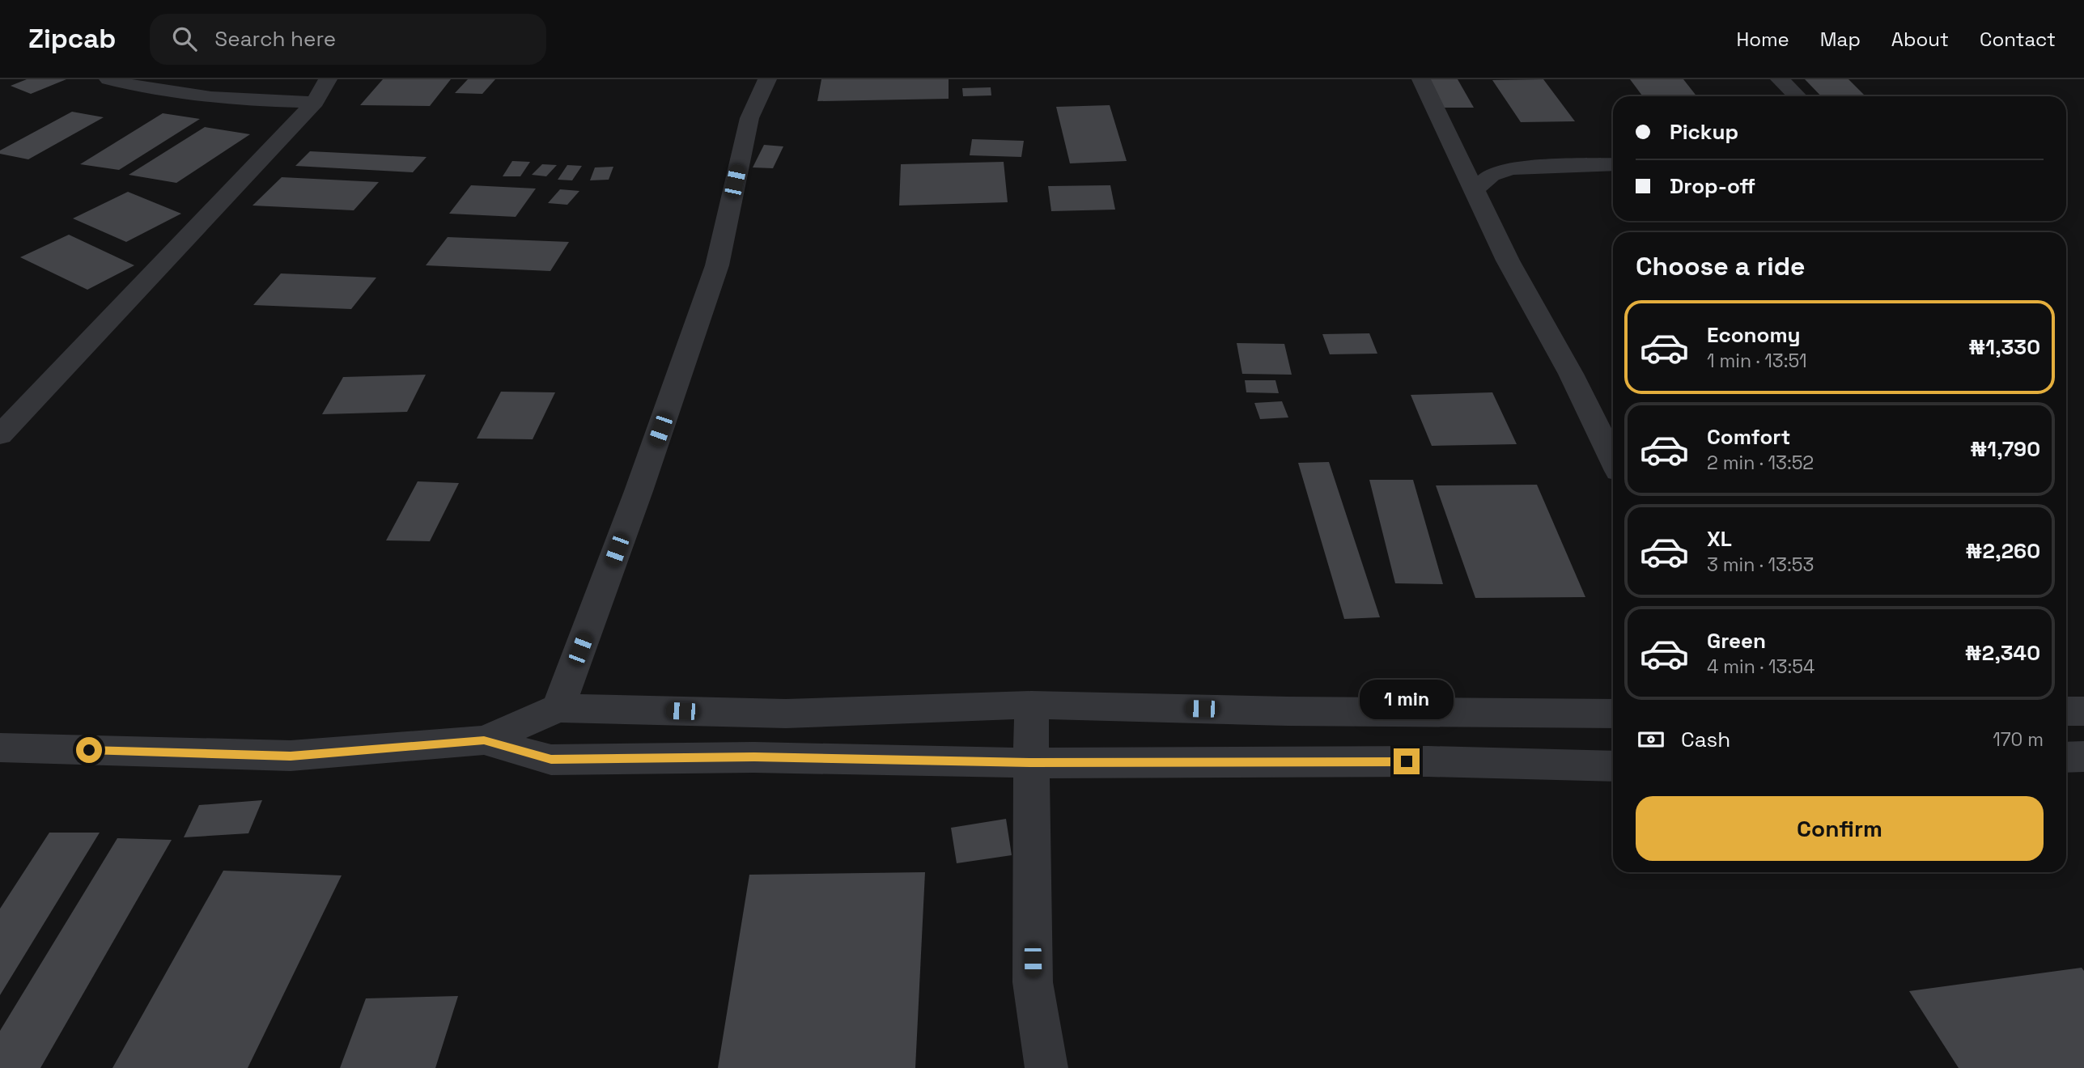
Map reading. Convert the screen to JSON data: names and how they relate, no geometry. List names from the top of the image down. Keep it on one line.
{"page":{"header":"Zipcab","search":"Search here","nav":["Home","Map","About","Contact"],"banner":["Pickup","Drop-off"],"heading":"Choose a ride","list":[{"name":"Economy","note":"1 min · 13:51","value":"₦1,330"},{"name":"Comfort","note":"2 min · 13:52","value":"₦1,790"},{"name":"XL","note":"3 min · 13:53","value":"₦2,260"},{"name":"Green","note":"4 min · 13:54","value":"₦2,340"}],"bubble":"1 min","pay":["Cash","170 m"],"buttons":"Confirm"}}
